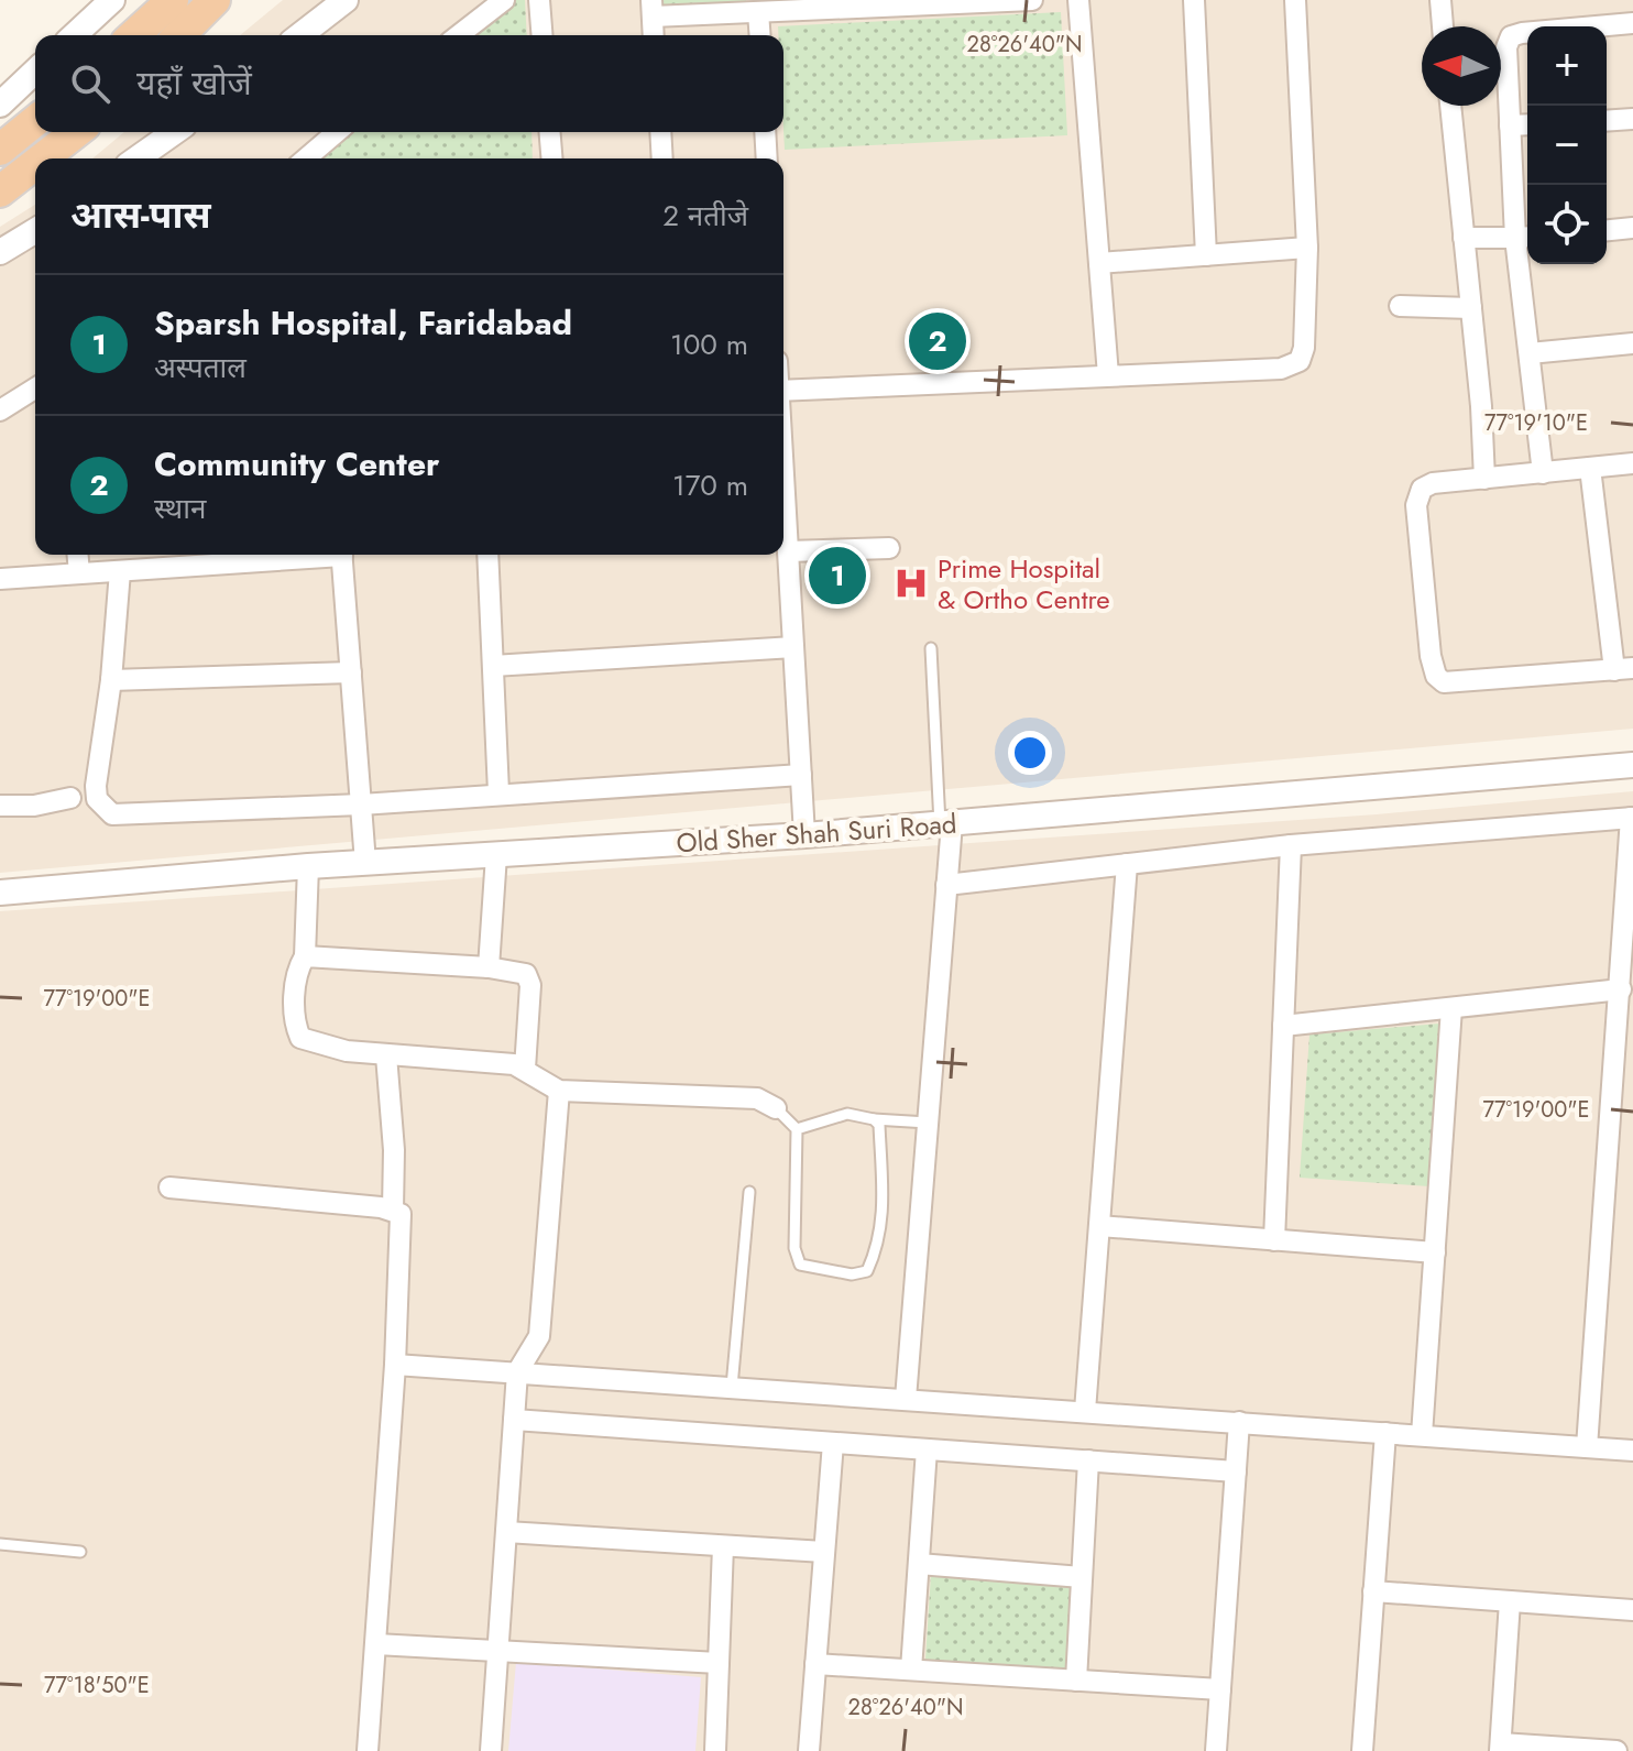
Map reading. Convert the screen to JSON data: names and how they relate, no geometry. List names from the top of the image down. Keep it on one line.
{"streets":{"street":["Old Sher Shah Suri Road"]},"places":{"hospital":["Prime Hospital & Ortho Centre"]},"north":"left","page":{"map_buttons":["+","−"],"search":"यहाँ खोजें","heading":["आस-पास","2 नतीजे"],"list":[{"mark":"1","name":"Sparsh Hospital, Faridabad","note":"अस्पताल","value":"100 m"},{"mark":"2","name":"Community Center","note":"स्थान","value":"170 m"}],"pins":["2","1"]},"coordinates":["28°26'40\"N","77°19'10\"E","77°19'00\"E","77°18'50\"E"]}
